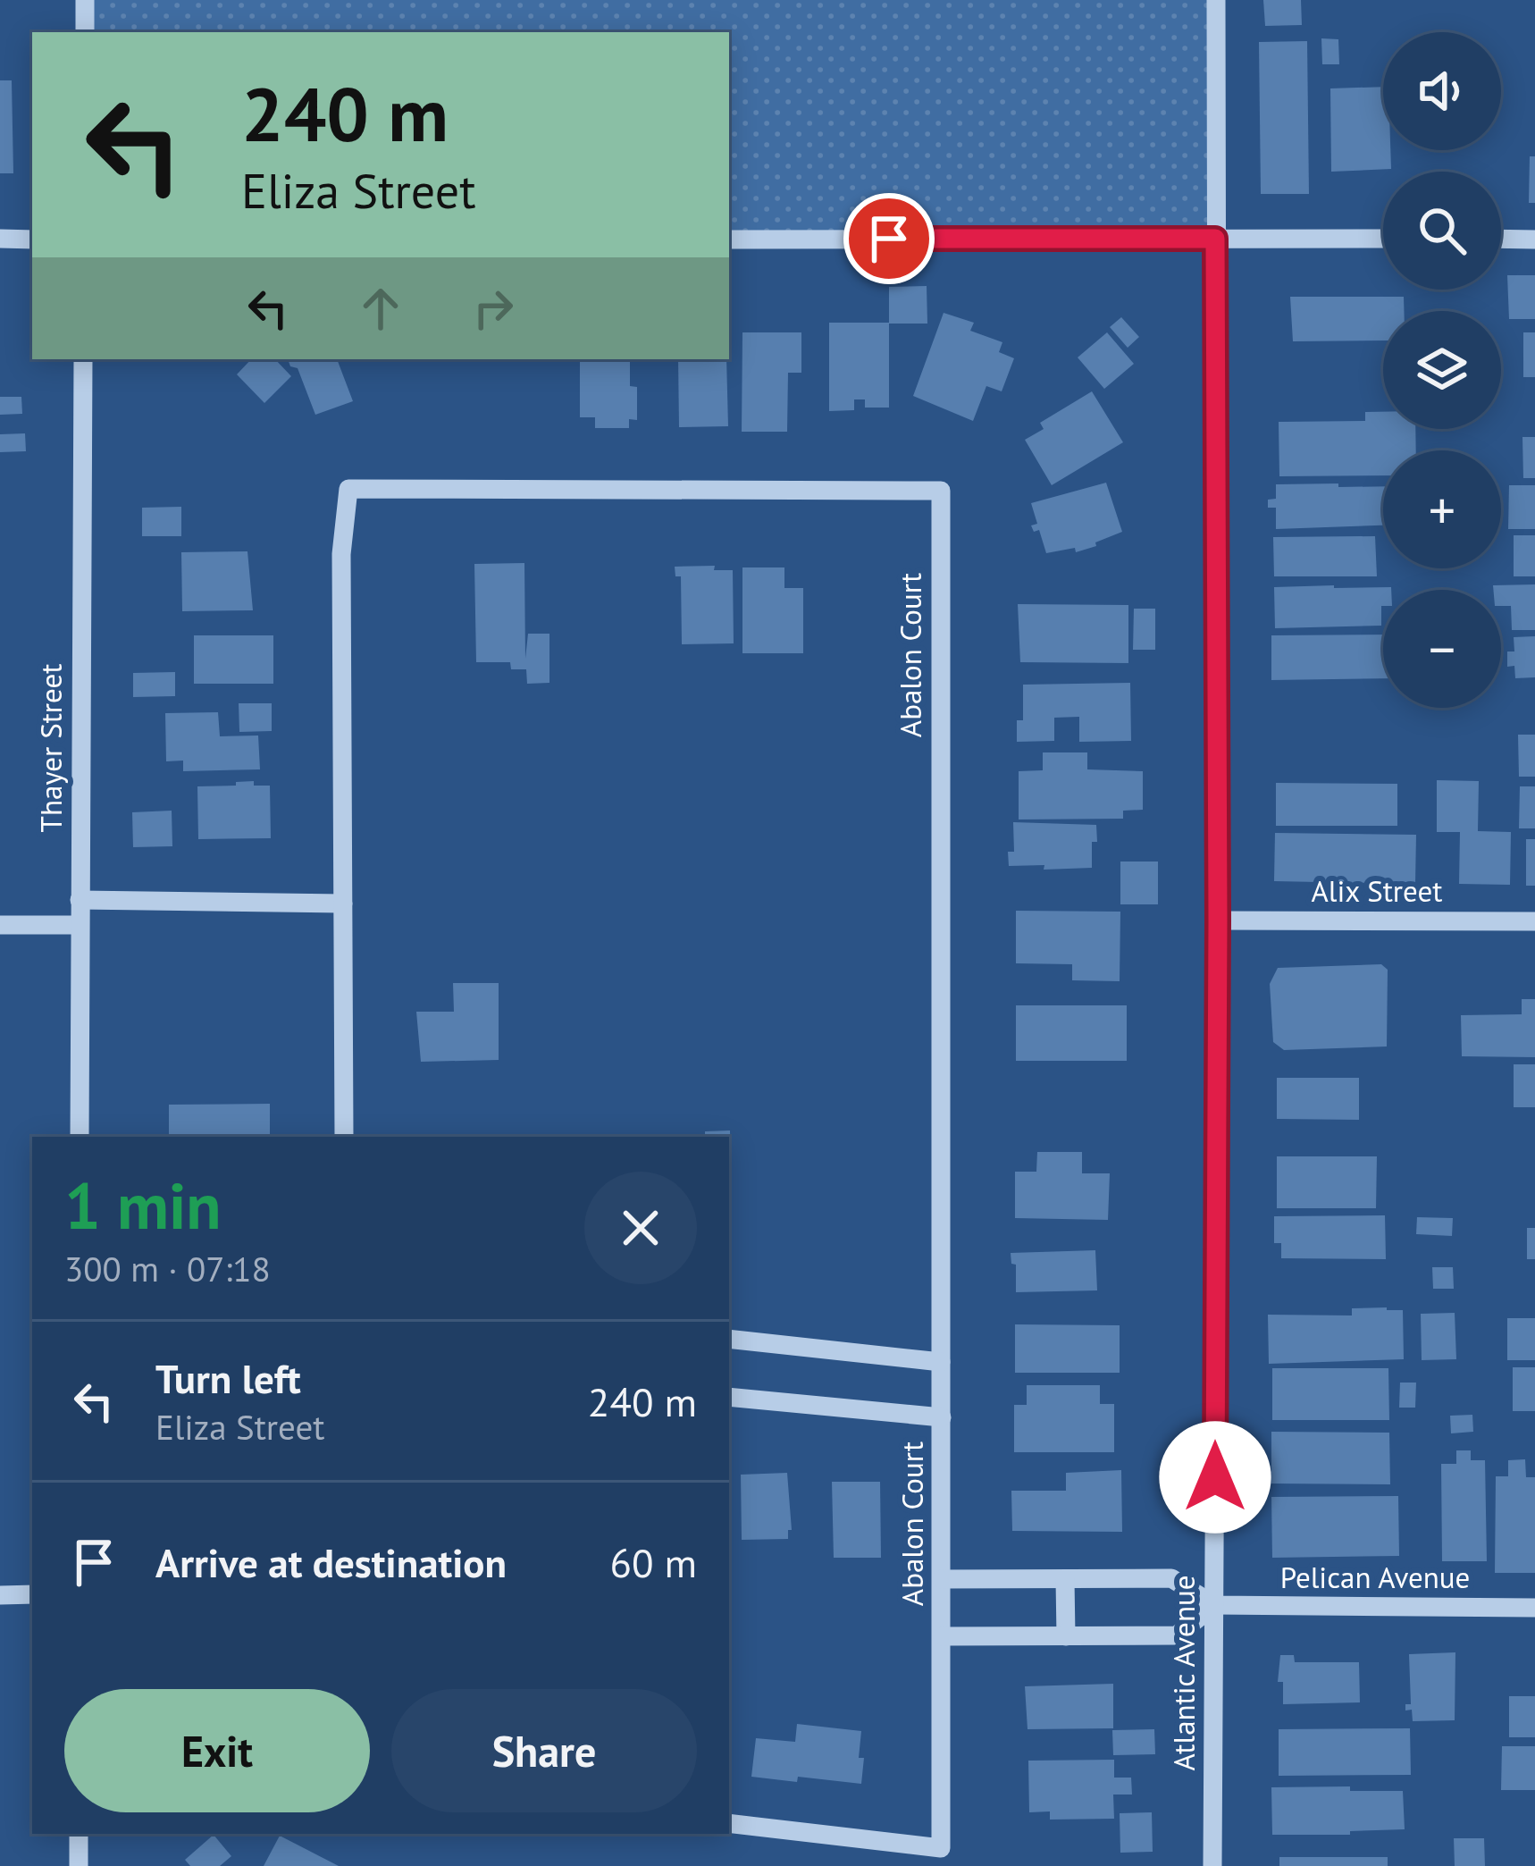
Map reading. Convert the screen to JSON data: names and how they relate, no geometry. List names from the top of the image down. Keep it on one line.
{"streets":{"street":["Abalon Court","Thayer Street","Alix Street","Pelican Avenue","Atlantic Avenue"]},"crossings":[["Abalon Court","Pelican Avenue"],["Alix Street","Atlantic Avenue"],["Pelican Avenue","Atlantic Avenue"]],"page":{"map_buttons":["+","−"],"turn":["240 m","Eliza Street"],"heading":["1 min","300 m · 07:18"],"list":[{"name":"Turn left","note":"Eliza Street","value":"240 m"},{"name":"Arrive at destination","value":"60 m"}],"buttons":["Exit","Share"]}}
